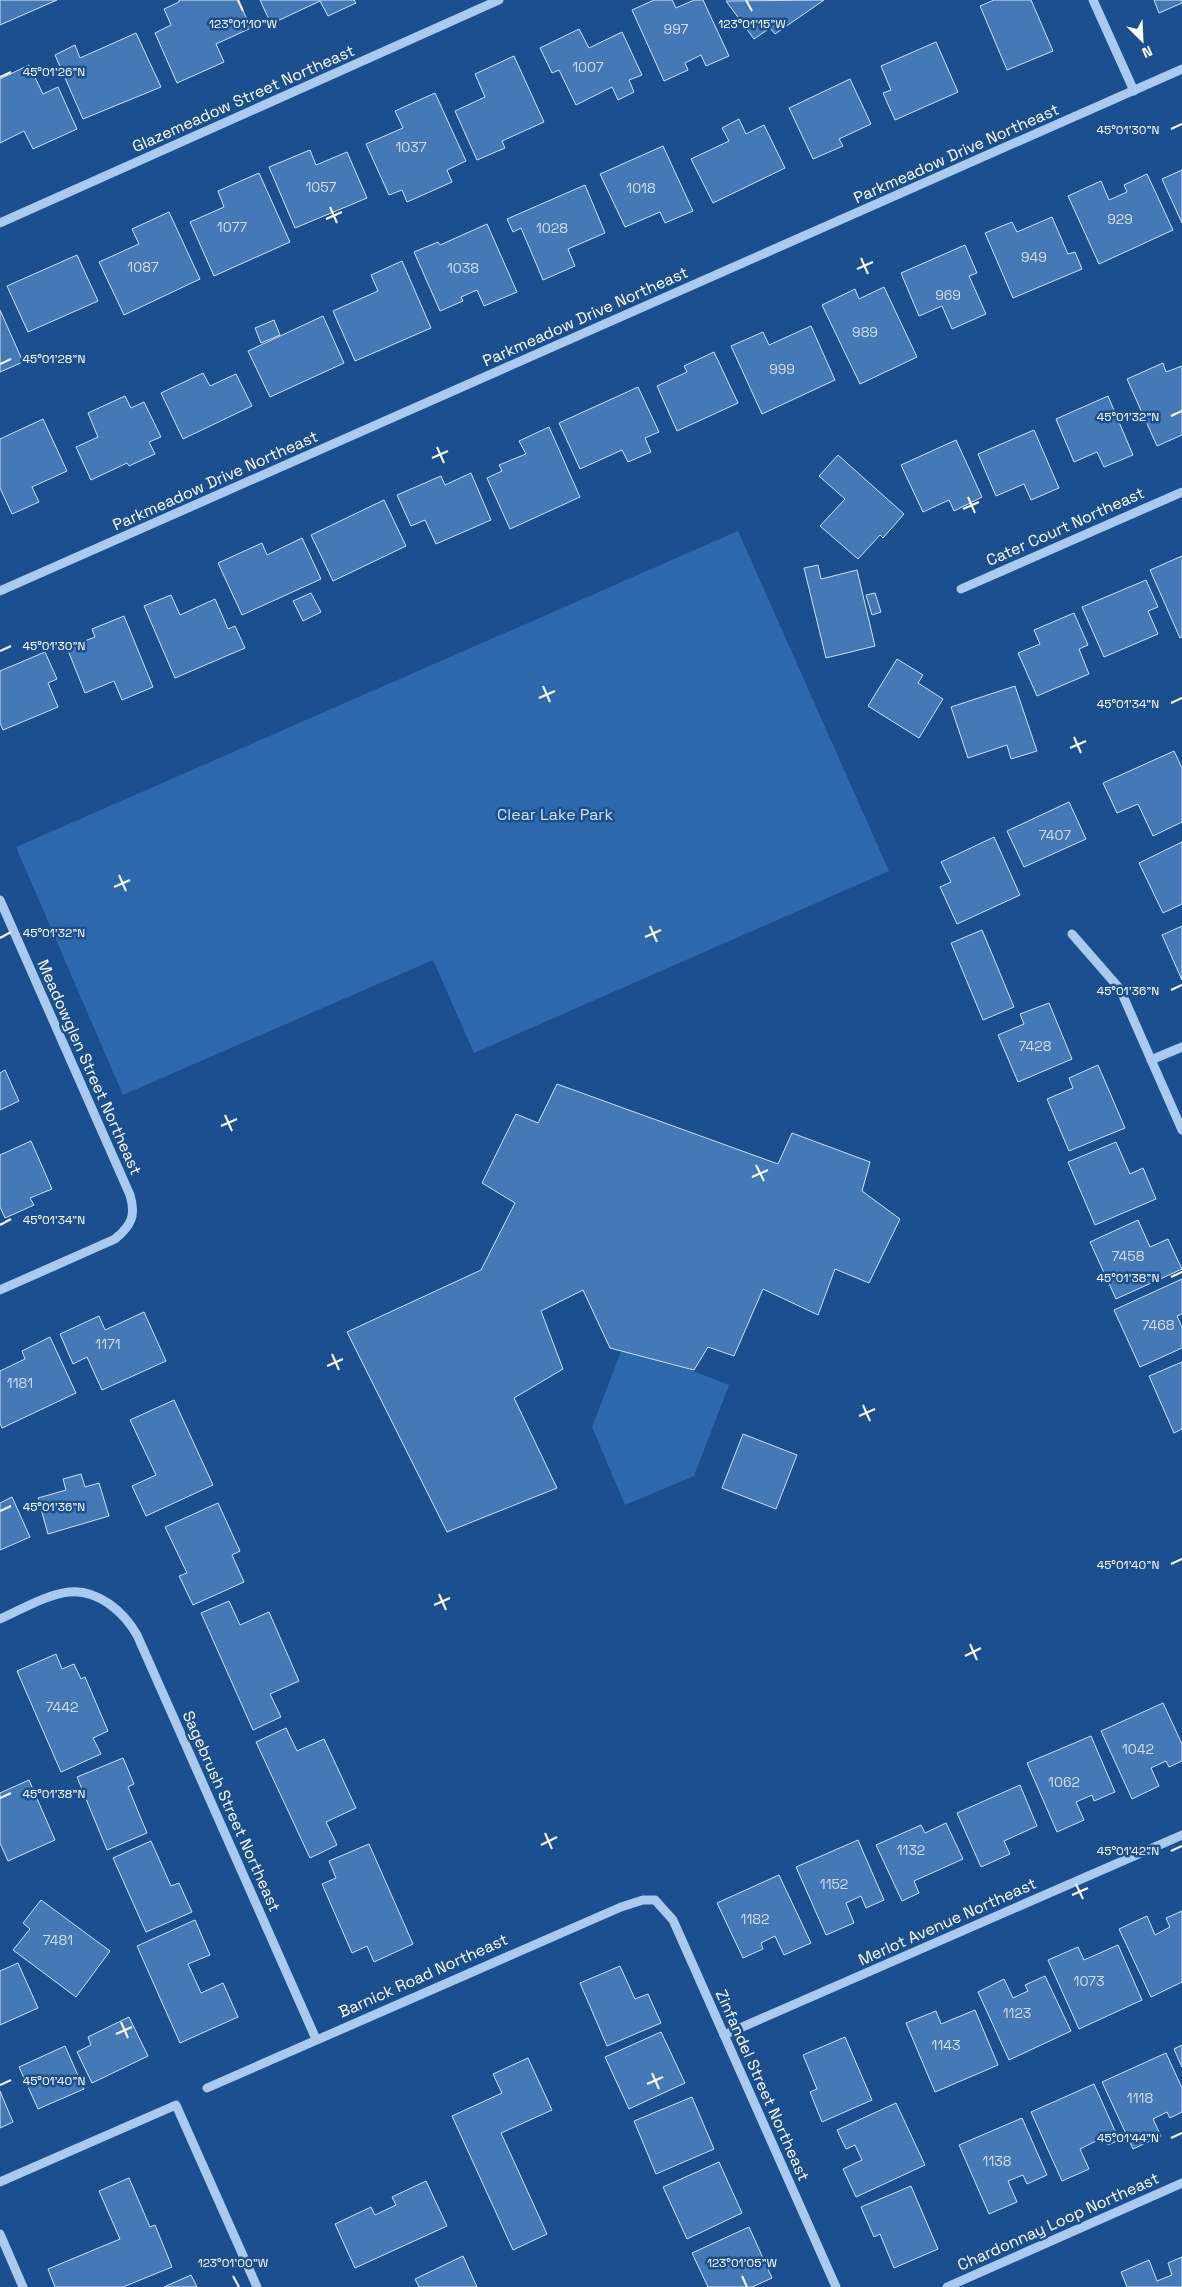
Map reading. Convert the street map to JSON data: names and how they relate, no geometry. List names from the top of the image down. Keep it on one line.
{"streets":{"street":["Glazemeadow Street Northeast","Parkmeadow Drive Northeast","Cater Court Northeast","Meadowglen Street Northeast","Sagebrush Street Northeast","Merlot Avenue Northeast","Barnick Road Northeast","Zinfandel Street Northeast","Chardonnay Loop Northeast"]},"crossings":[["Sagebrush Street Northeast","Barnick Road Northeast"],["Merlot Avenue Northeast","Zinfandel Street Northeast"],["Barnick Road Northeast","Zinfandel Street Northeast"]],"parks":["Clear Lake Park"],"house_numbers":["997","1007","1037","1057","1018","929","1077","1028","949","1087","1038","969","989","999","7407","7428","7458","7468","1171","1181","7442","1042","1062","1132","1152","1182","7481","1073","1123","1143","1118","1138"],"north":"bottom right","coordinates":["123°01'10\"W","123°01'15\"W","45°01'26\"N","45°01'30\"N","45°01'28\"N","45°01'32\"N","45°01'34\"N","45°01'36\"N","45°01'38\"N","45°01'40\"N","45°01'42\"N","45°01'44\"N","123°01'00\"W","123°01'05\"W"]}
